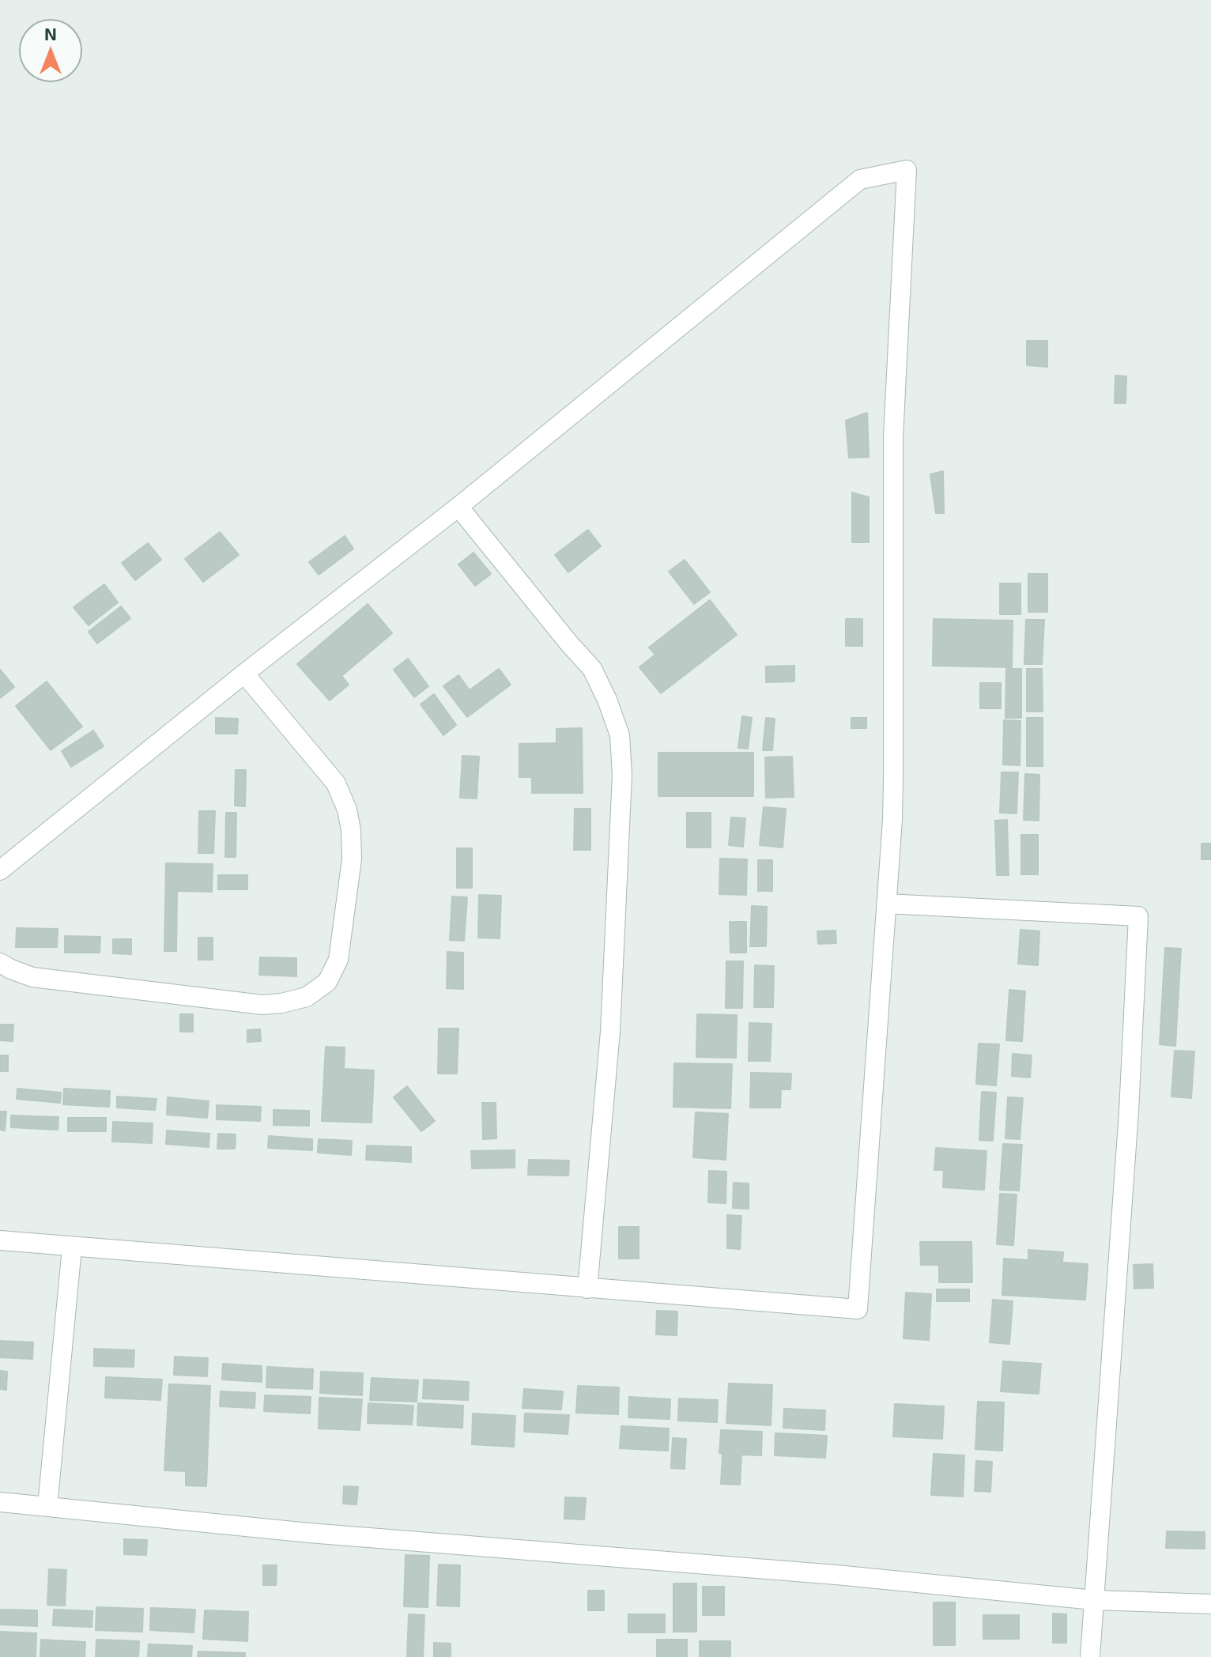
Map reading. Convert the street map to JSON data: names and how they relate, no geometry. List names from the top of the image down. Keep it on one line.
{"north":"top"}
